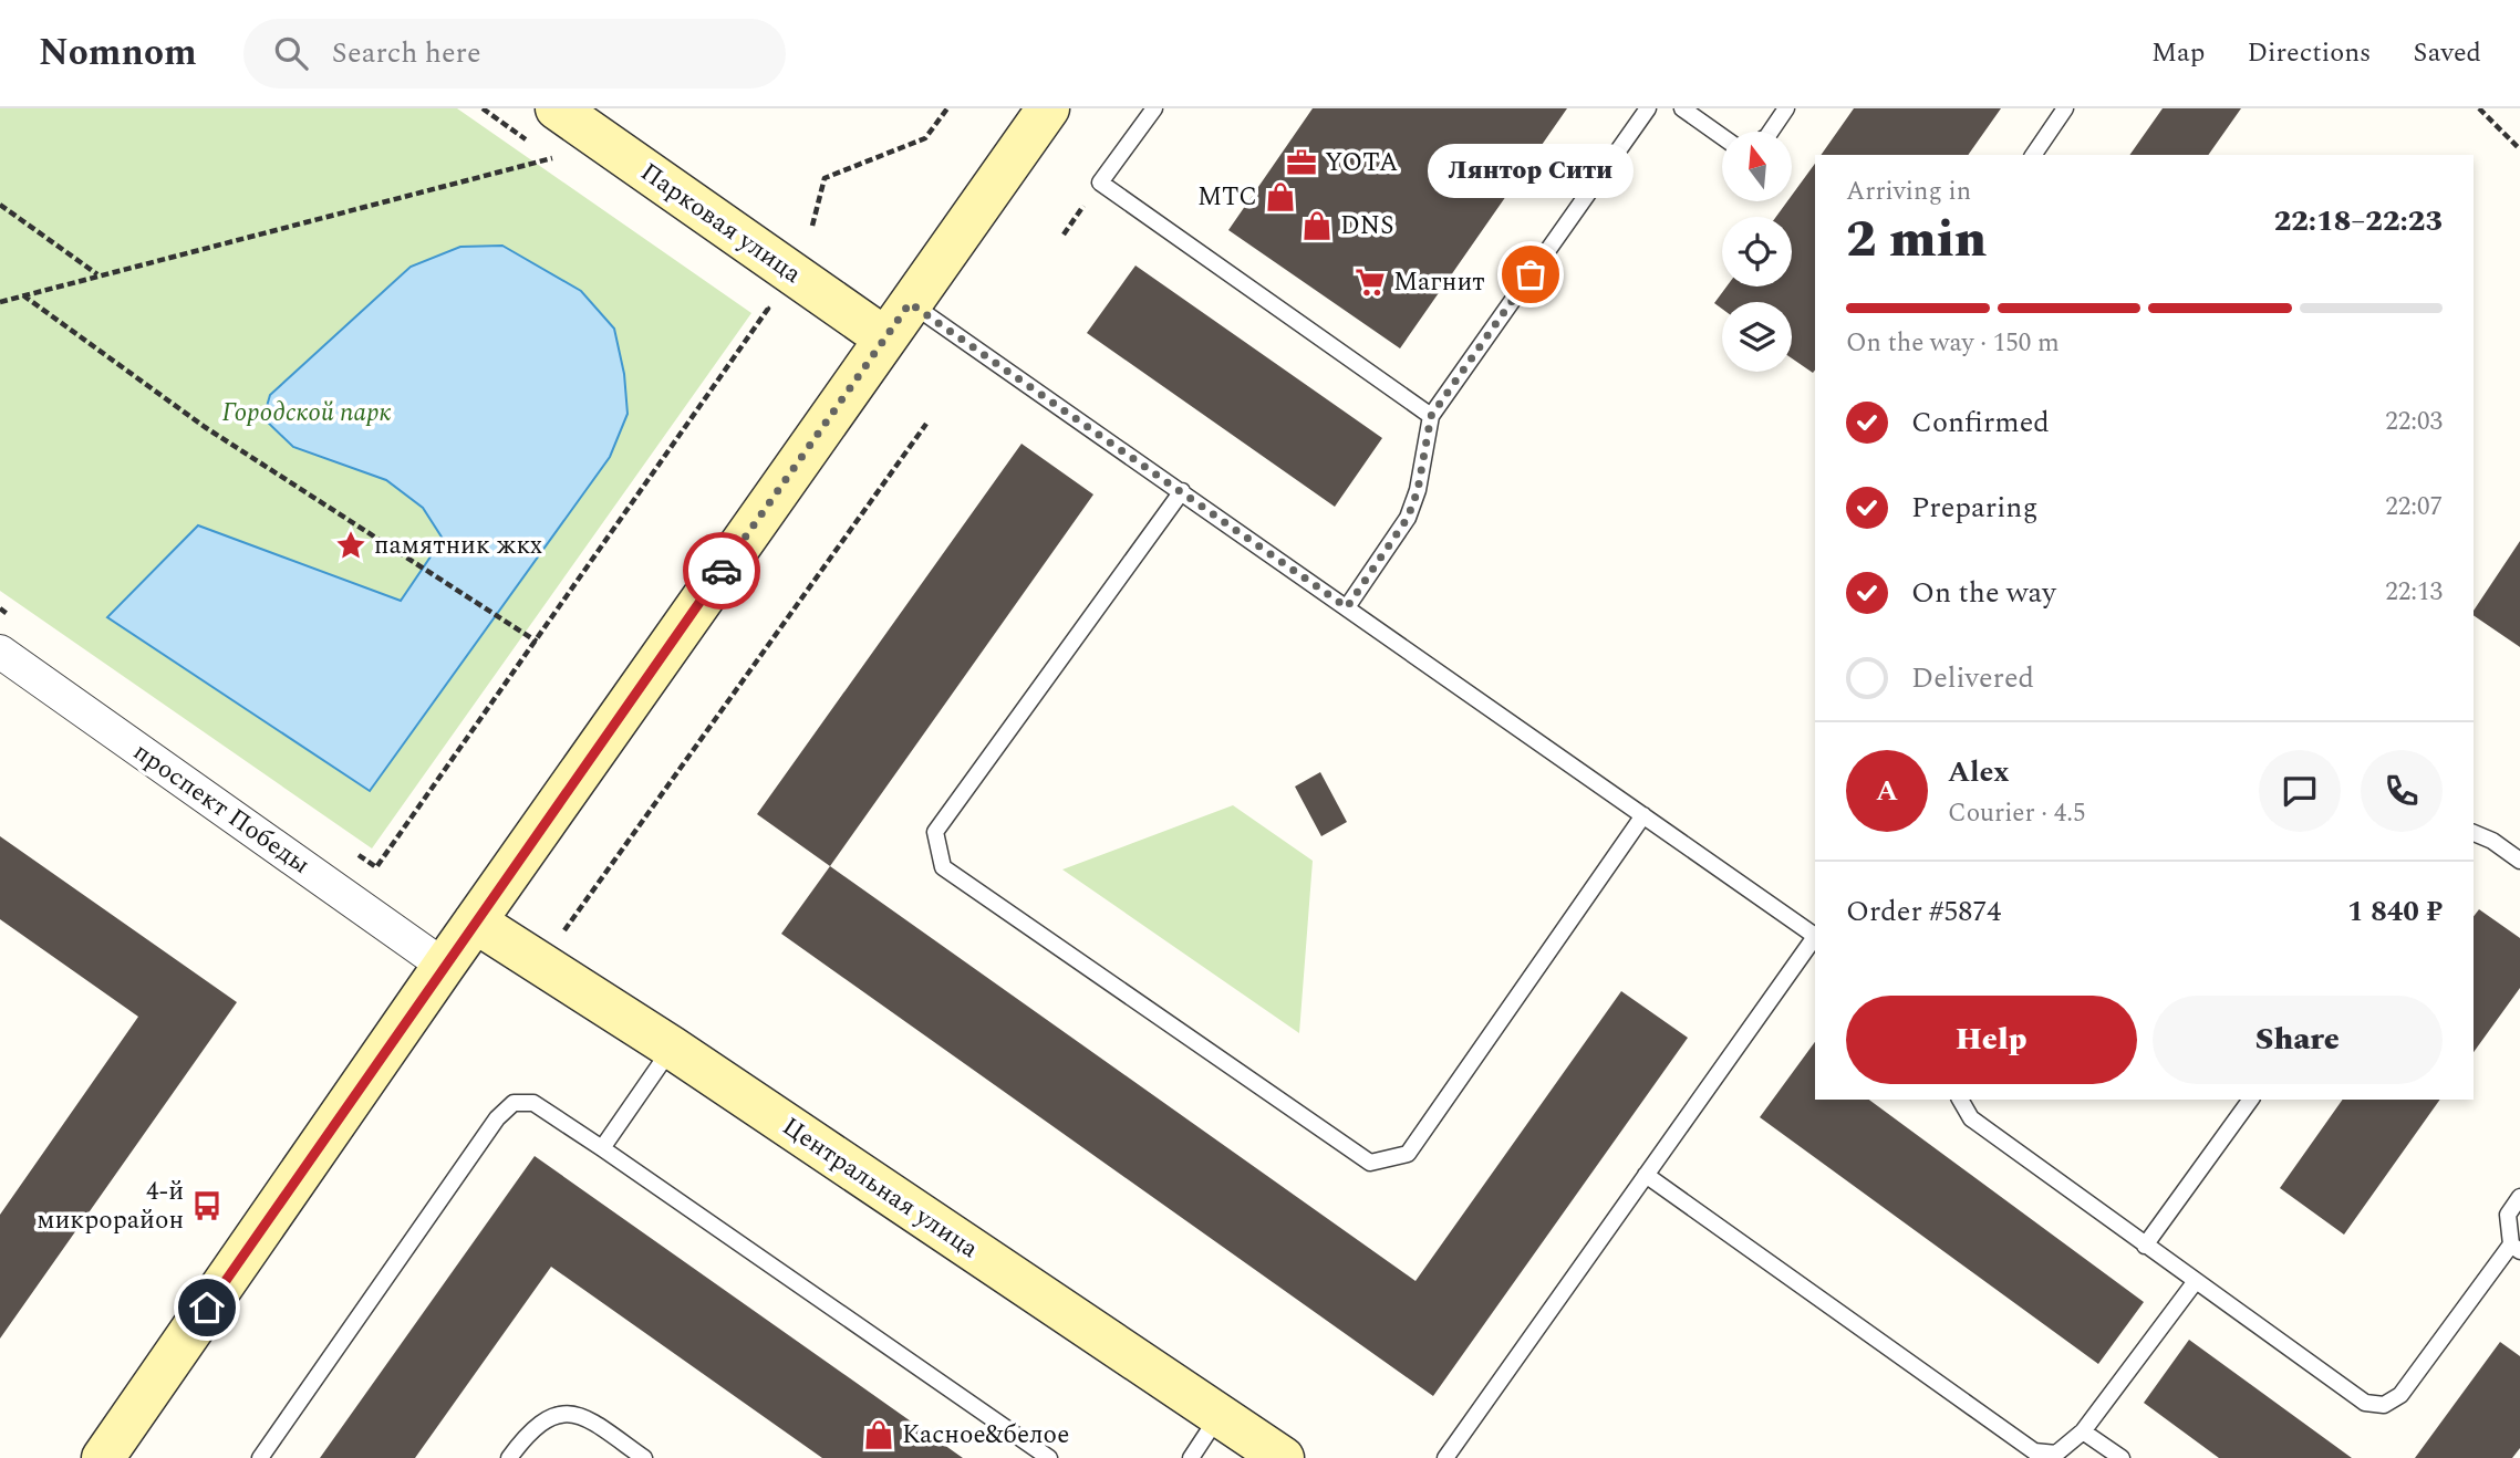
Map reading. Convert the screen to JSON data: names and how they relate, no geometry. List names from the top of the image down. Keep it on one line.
{"streets":{"street":["Парковая улица","проспект Победы","Центральная улица"]},"parks":["Городской парк"],"places":{"office":["YOTA"],"shop":["МТС","DNS","Касное&белое"],"other":["Лянтор Сити"],"supermarket":["Магнит"],"place":["памятник жкх"],"bus stop":["4-й микрорайон"]},"north":"top","page":{"header":"Nomnom","search":"Search here","nav":["Map","Directions","Saved"],"bubble":"Лянтор Сити","heading":["2 min","Arriving in","22:18–22:23"],"panel":["Alex","Courier · 4.5","Order #5874","1 840 ₽"],"bar":"On the way · 150 m","list":[["Confirmed","22:03"],["Preparing","22:07"],["On the way","22:13"],"Delivered"],"round":"A","buttons":["Help","Share"]}}
